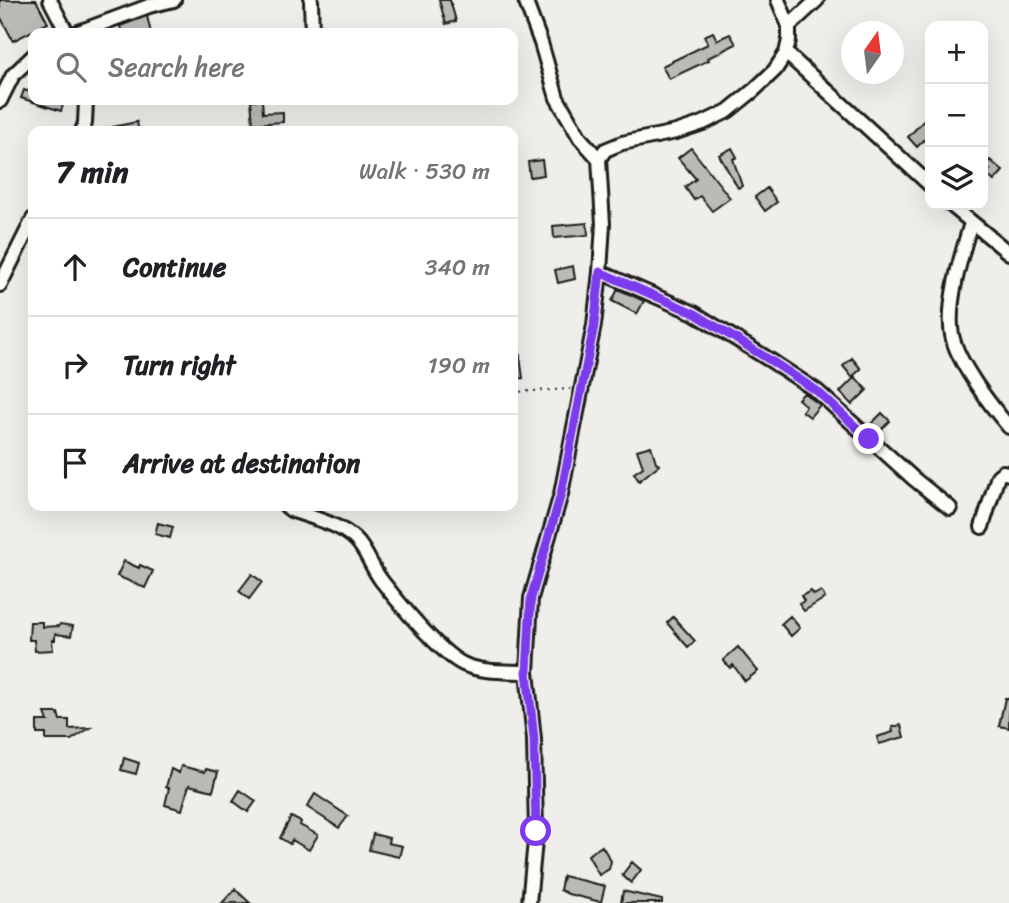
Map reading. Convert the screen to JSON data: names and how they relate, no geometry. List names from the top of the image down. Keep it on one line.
{"north":"top","page":{"map_buttons":["+","−"],"search":"Search here","heading":["7 min","Walk · 530 m"],"list":[["Continue","340 m"],["Turn right","190 m"],"Arrive at destination"]}}
